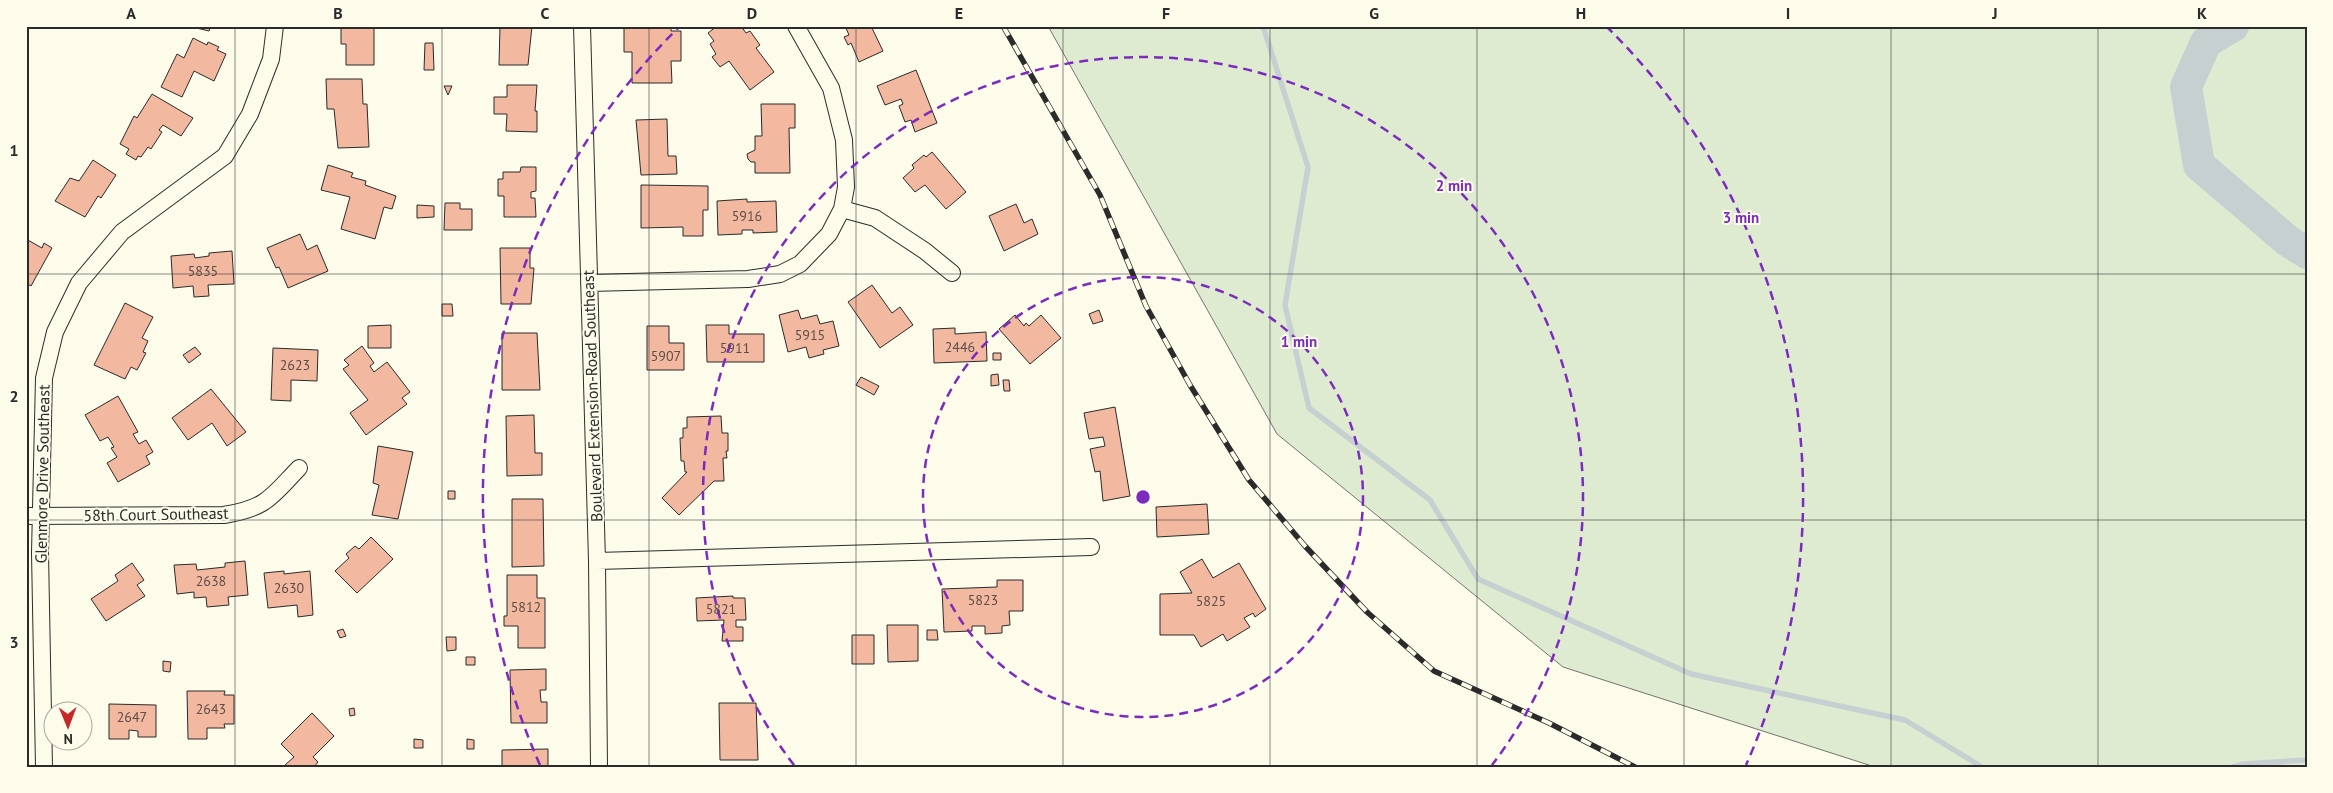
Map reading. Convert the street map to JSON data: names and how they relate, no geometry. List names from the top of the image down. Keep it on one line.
{"streets":{"street":["Boulevard Extension-Road Southeast","Glenmore Drive Southeast","58th Court Southeast"]},"crossings":[["Glenmore Drive Southeast","58th Court Southeast"]],"house_numbers":["5916","5835","5915","2446","5911","5907","2623","2638","2630","5823","5825","5812","5821","2643","2647"],"north":"bottom","grid":{"columns":["A","B","C","D","E","F","G","H","I","J","K"],"rows":["1","2","3"]},"rings":["2 min","3 min","1 min"]}
